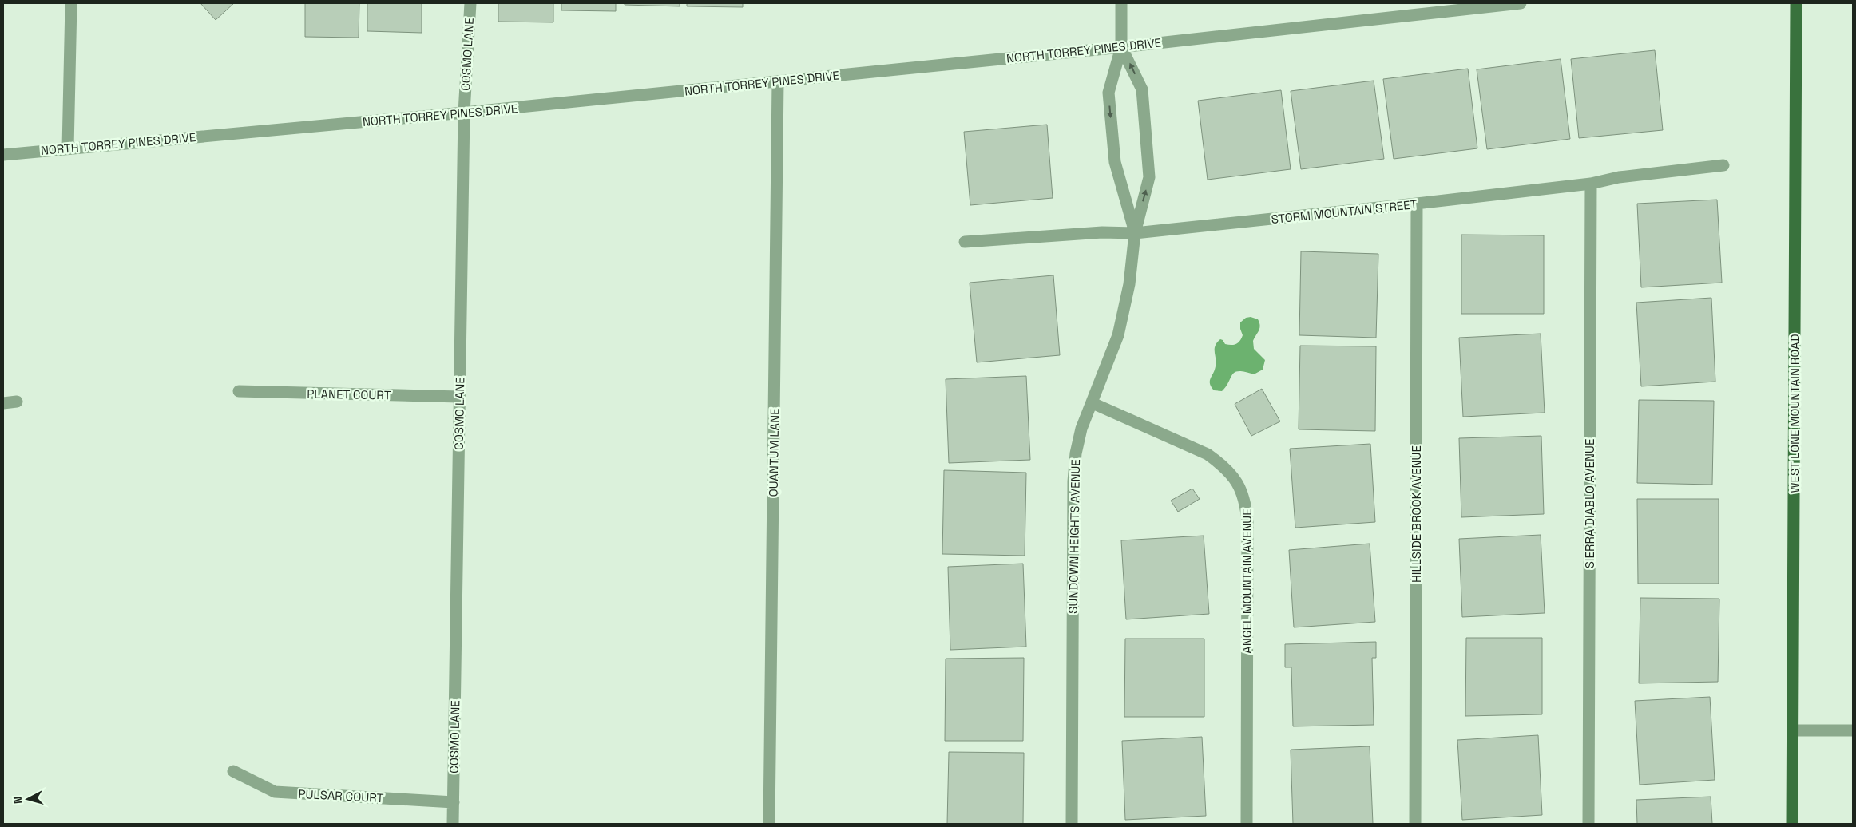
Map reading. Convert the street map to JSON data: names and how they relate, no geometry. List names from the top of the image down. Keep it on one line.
{"streets":{"main road":["WEST LONE MOUNTAIN ROAD"],"street":["NORTH TORREY PINES DRIVE","COSMO LANE","STORM MOUNTAIN STREET","PLANET COURT","QUANTUM LANE","SIERRA DIABLO AVENUE","HILLSIDE BROOK AVENUE","SUNDOWN HEIGHTS AVENUE","ANGEL MOUNTAIN AVENUE","PULSAR COURT"]},"crossings":[["NORTH TORREY PINES DRIVE","COSMO LANE"],["NORTH TORREY PINES DRIVE","QUANTUM LANE"],["NORTH TORREY PINES DRIVE","SUNDOWN HEIGHTS AVENUE"],["COSMO LANE","PLANET COURT"],["COSMO LANE","PULSAR COURT"],["STORM MOUNTAIN STREET","SIERRA DIABLO AVENUE"],["STORM MOUNTAIN STREET","HILLSIDE BROOK AVENUE"],["STORM MOUNTAIN STREET","SUNDOWN HEIGHTS AVENUE"],["SUNDOWN HEIGHTS AVENUE","ANGEL MOUNTAIN AVENUE"]],"north":"left"}
